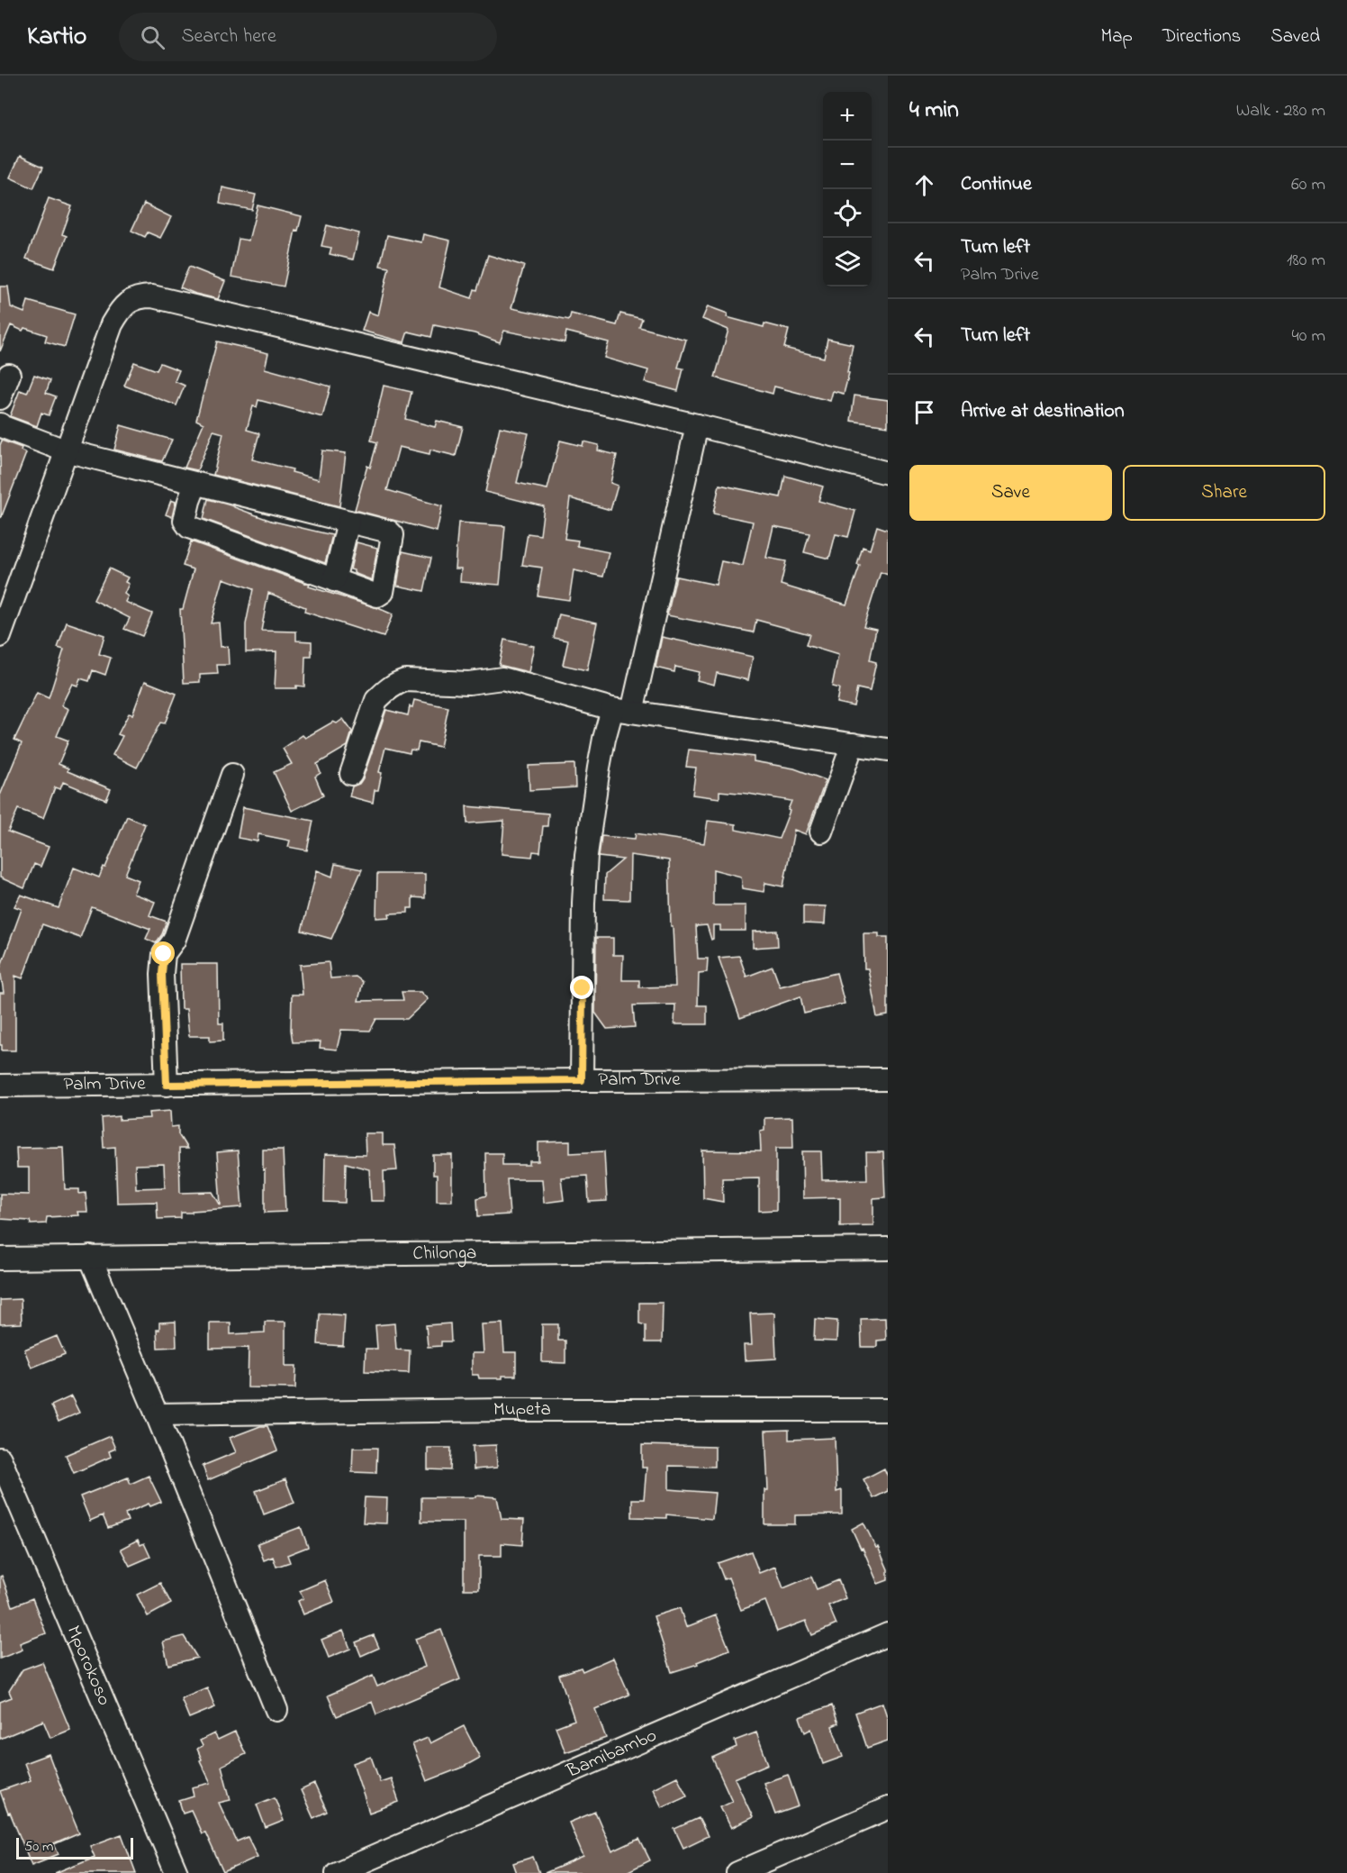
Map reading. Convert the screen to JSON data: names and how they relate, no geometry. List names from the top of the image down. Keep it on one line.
{"streets":{"street":["Palm Drive","Chilonga","Mupeta","Mporokoso","Bamibambo"]},"scale_bar":"50 m","page":{"header":"Kartio","search":"Search here","nav":["Map","Directions","Saved"],"heading":["4 min","Walk · 280 m"],"map_buttons":["+","−"],"list":[["Continue","60 m"],["Turn left","Palm Drive","180 m"],["Turn left","40 m"],"Arrive at destination"],"buttons":["Save","Share"],"scale":"50 m"}}
